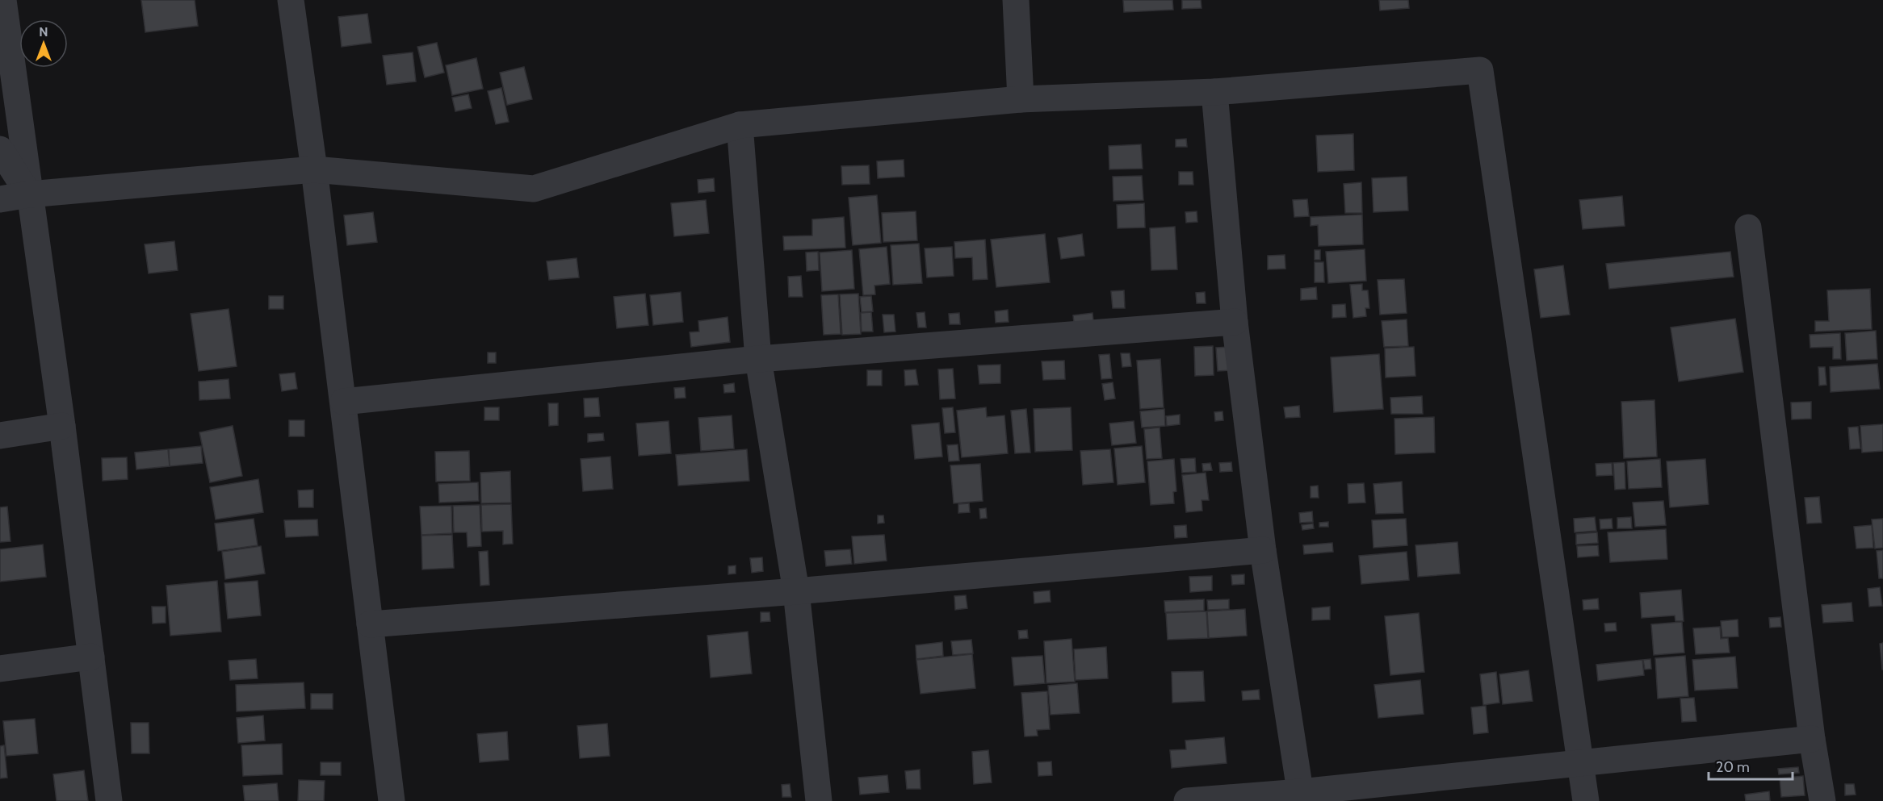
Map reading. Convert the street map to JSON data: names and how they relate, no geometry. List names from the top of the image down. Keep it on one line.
{"scale_bar":"20 m","north":"top"}
